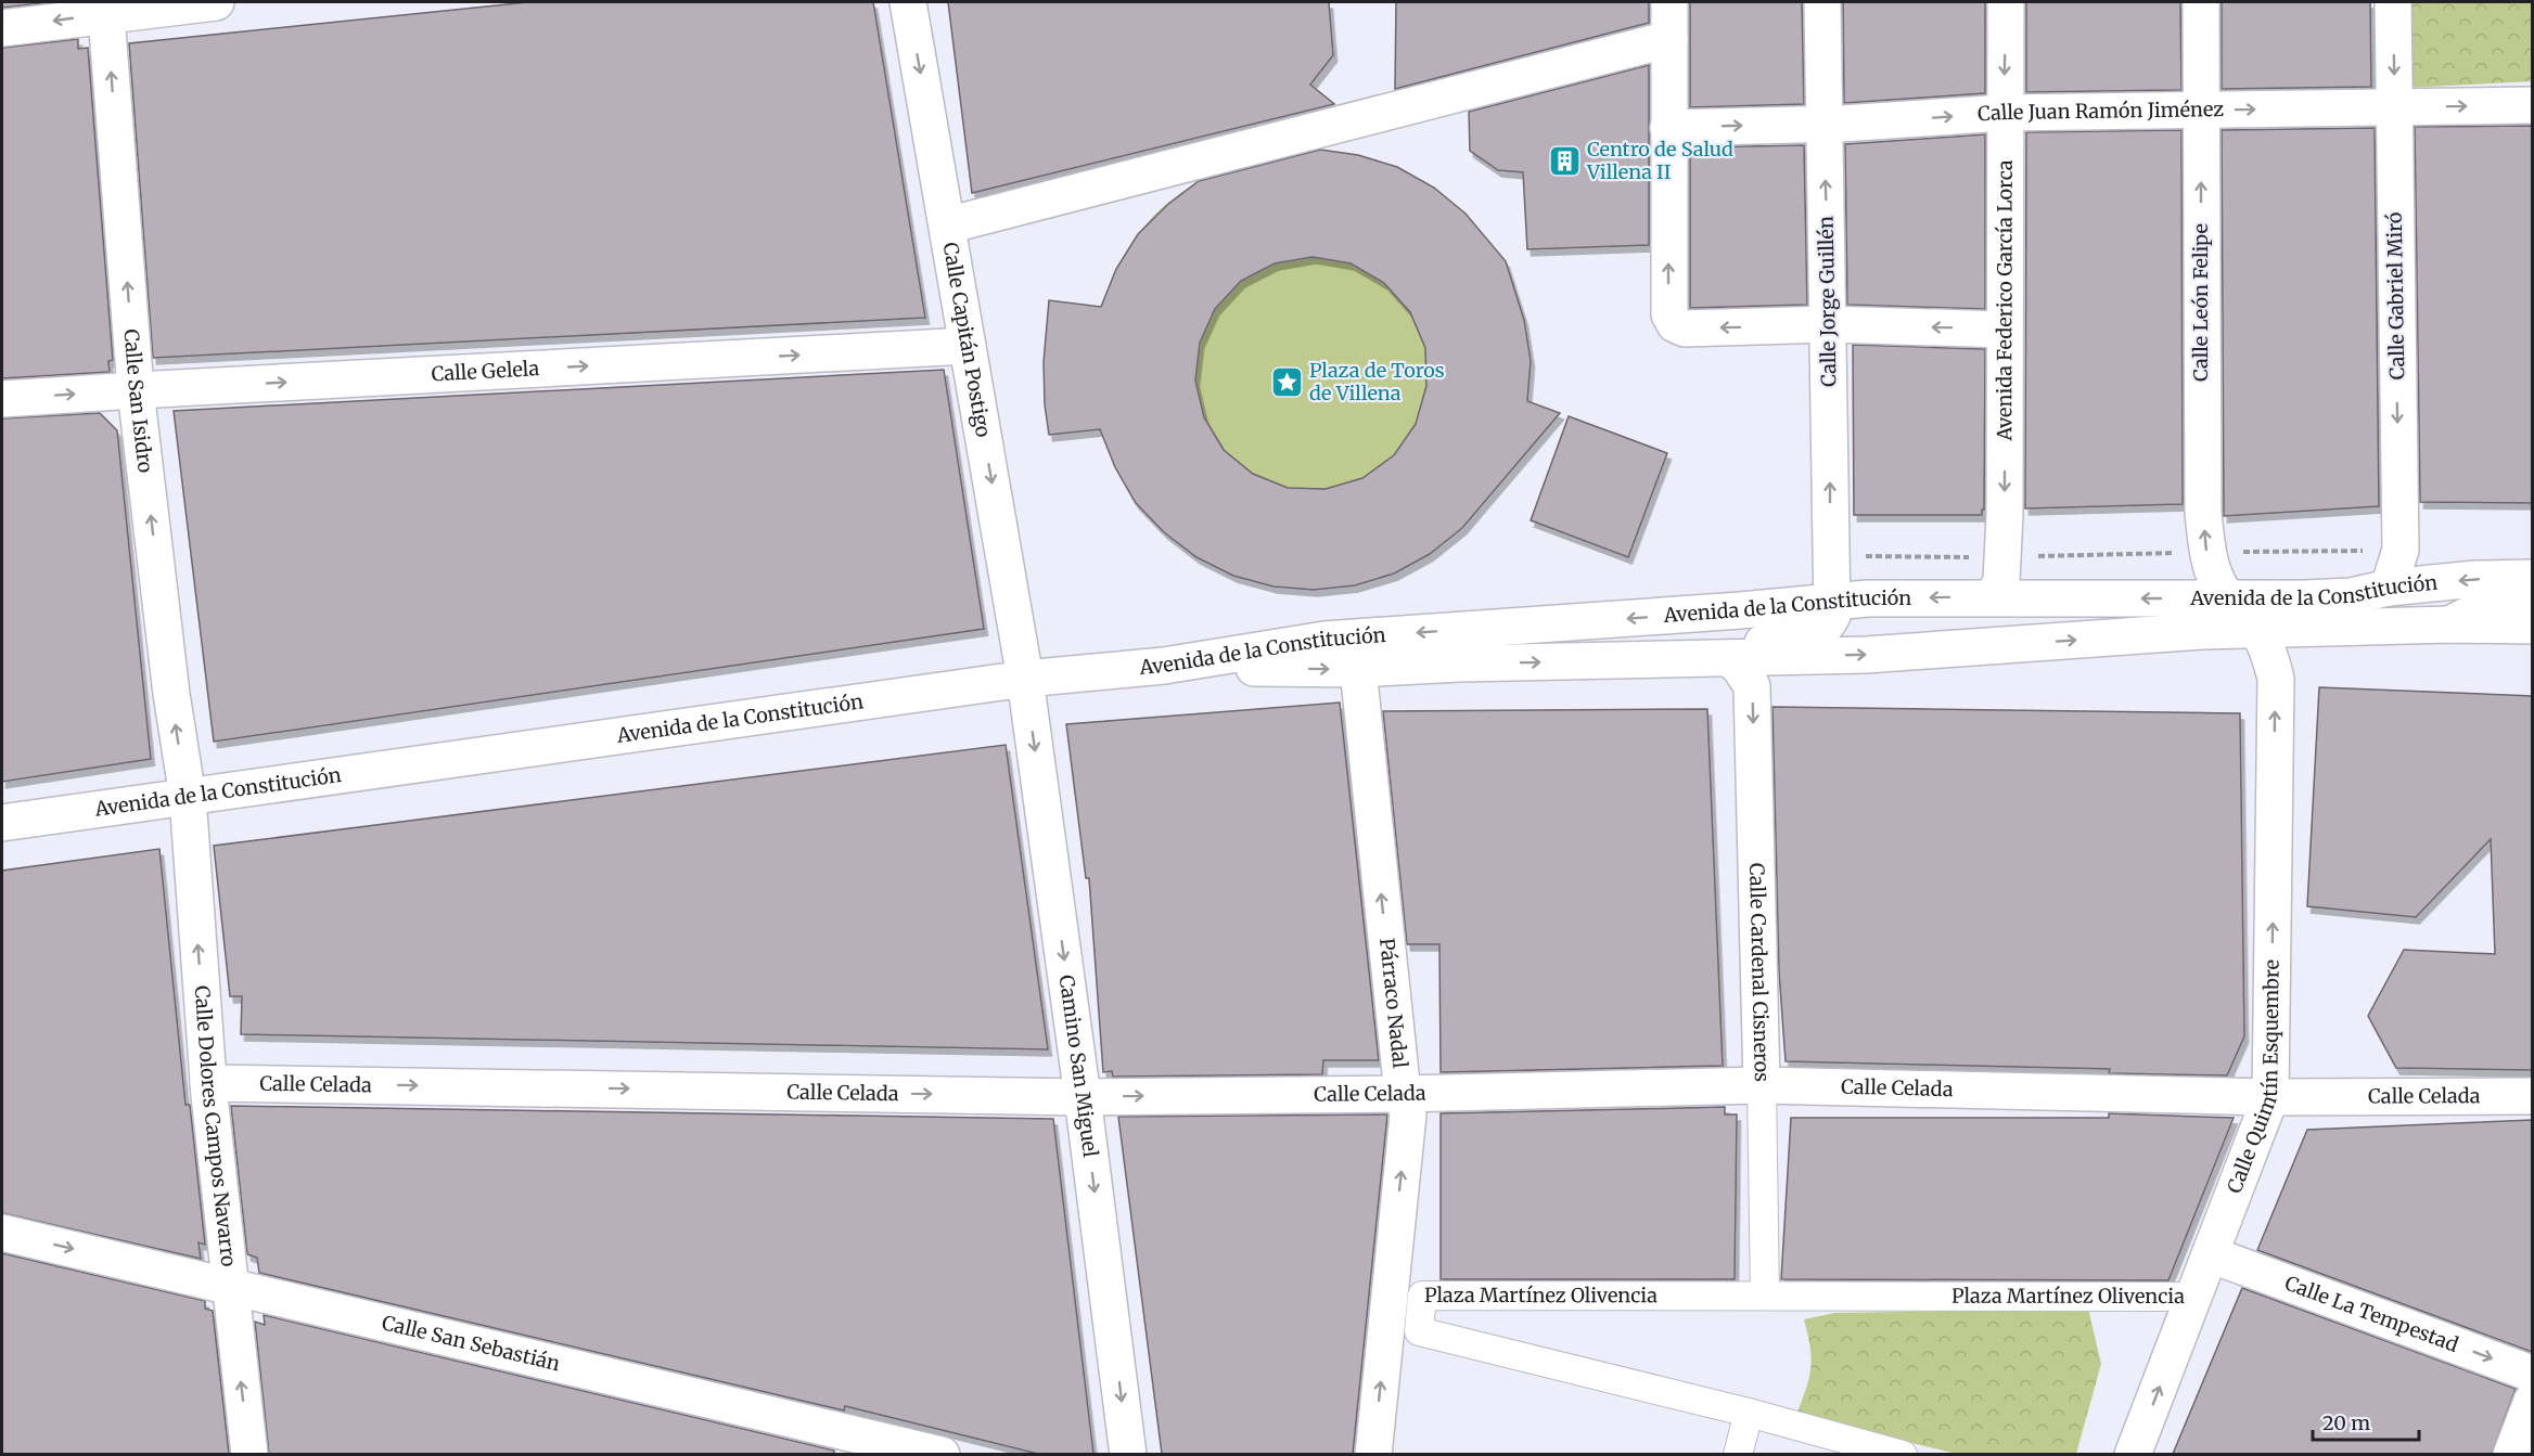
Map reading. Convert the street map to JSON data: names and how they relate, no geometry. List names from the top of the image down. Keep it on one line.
{"streets":{"street":["Calle Juan Ramón Jiménez","Calle Gabriel Miró","Avenida Federico García Lorca","Calle Jorge Guillén","Calle León Felipe","Calle Capitán Postigo","Calle Gelela","Calle San Isidro","Avenida de la Constitución","Calle Cardenal Cisneros","Párraco Nadal","Camino San Miguel","Calle Quimtín Esquembre","Calle Celada","Calle Dolores Campos Navarro","Plaza Martínez Olivencia","Calle La Tempestad","Calle San Sebastián"]},"crossings":[["Calle Juan Ramón Jiménez","Calle Gabriel Miró"],["Calle Juan Ramón Jiménez","Avenida Federico García Lorca"],["Calle Juan Ramón Jiménez","Calle Jorge Guillén"],["Calle Juan Ramón Jiménez","Calle León Felipe"],["Calle Gabriel Miró","Avenida de la Constitución"],["Avenida Federico García Lorca","Avenida de la Constitución"],["Calle Jorge Guillén","Avenida de la Constitución"],["Calle León Felipe","Avenida de la Constitución"],["Calle León Felipe","Calle Quimtín Esquembre"],["Calle Capitán Postigo","Calle Gelela"],["Calle Capitán Postigo","Avenida de la Constitución"],["Calle Capitán Postigo","Camino San Miguel"],["Calle Gelela","Calle San Isidro"],["Calle San Isidro","Avenida de la Constitución"],["Calle San Isidro","Calle Dolores Campos Navarro"],["Avenida de la Constitución","Camino San Miguel"],["Avenida de la Constitución","Calle Dolores Campos Navarro"],["Calle Cardenal Cisneros","Calle Celada"],["Calle Cardenal Cisneros","Plaza Martínez Olivencia"],["Párraco Nadal","Calle Celada"],["Camino San Miguel","Calle Celada"],["Calle Quimtín Esquembre","Calle Celada"],["Calle Quimtín Esquembre","Plaza Martínez Olivencia"],["Calle Quimtín Esquembre","Calle La Tempestad"],["Calle Celada","Calle Dolores Campos Navarro"],["Calle Dolores Campos Navarro","Calle San Sebastián"]],"one_way":["Calle Juan Ramón Jiménez","Calle Gabriel Miró","Avenida Federico García Lorca","Calle Jorge Guillén","Calle León Felipe","Calle Capitán Postigo","Calle Gelela","Calle San Isidro","Calle Cardenal Cisneros","Párraco Nadal","Camino San Miguel","Calle Quimtín Esquembre","Calle Celada","Calle Dolores Campos Navarro","Calle La Tempestad"],"places":{"building":["Centro de Salud Villena II"],"place":["Plaza de Toros de Villena"]},"scale_bar":"20 m"}
